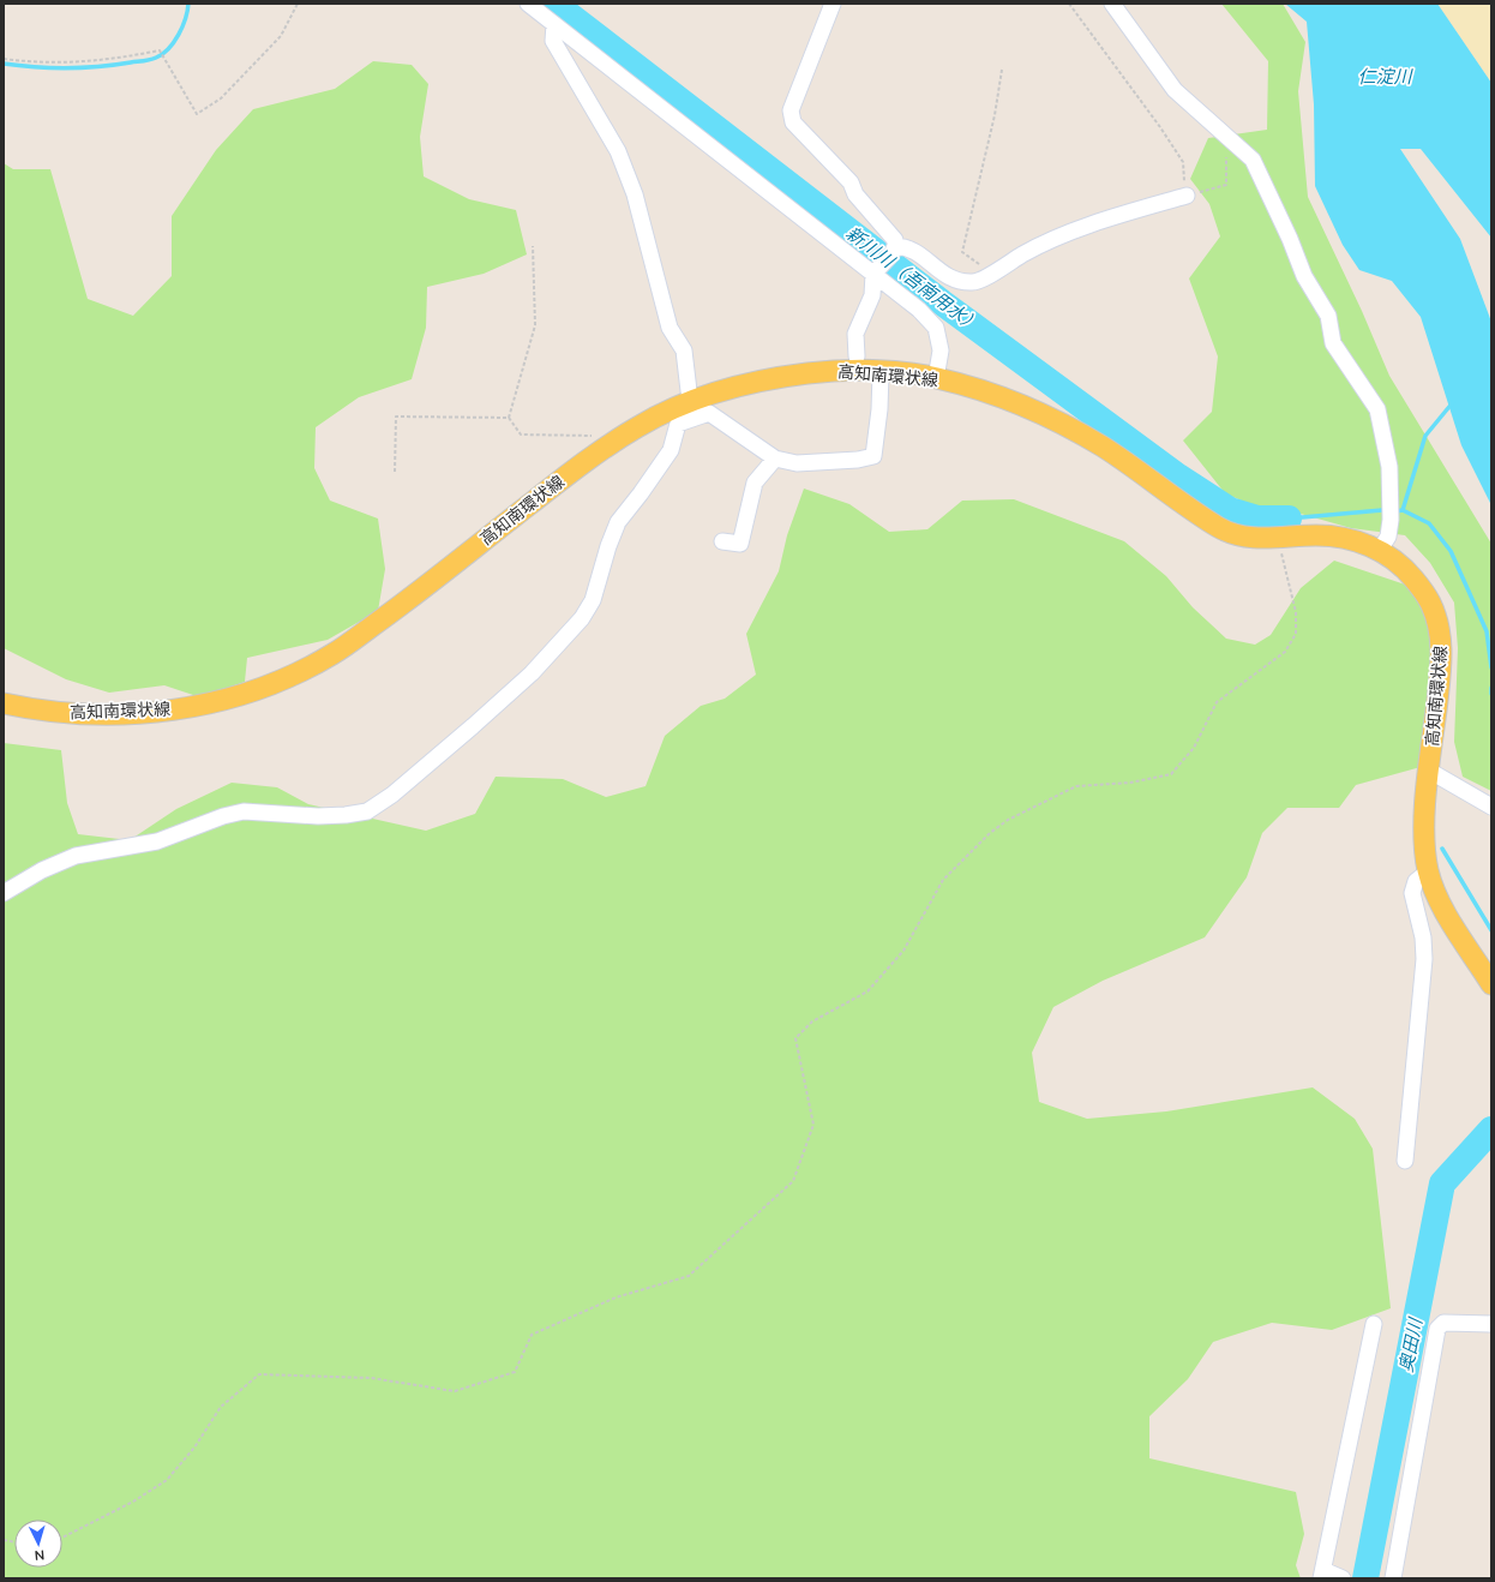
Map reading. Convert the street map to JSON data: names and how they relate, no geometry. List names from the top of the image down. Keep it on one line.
{"streets":{"main road":["高知南環状線"]},"water":["仁淀川","新川川（吾南用水）","奥田川"],"north":"bottom"}
